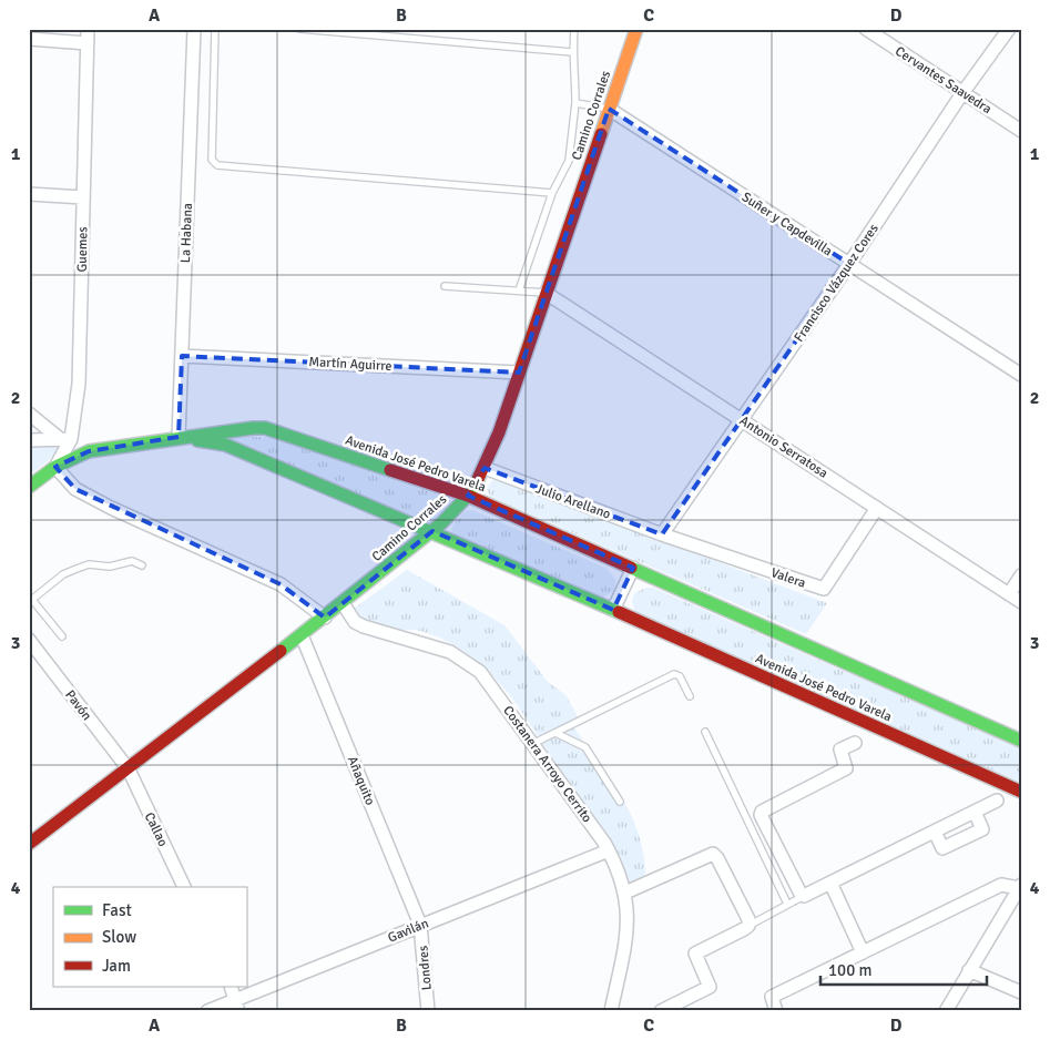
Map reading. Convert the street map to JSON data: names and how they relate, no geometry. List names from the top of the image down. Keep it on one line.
{"streets":{"street":["Cervantes Saavedra","Camino Corrales","Suñer y Capdevilla","La Habana","Guemes","Francisco Vázquez Cores","Martín Aguirre","Antonio Serratosa","Avenida José Pedro Varela","Julio Arellano","Valera","Pavón","Costanera Arroyo Cerrito","Añaquito","Callao","Gavilán","Londres"]},"crossings":[["Cervantes Saavedra","Francisco Vázquez Cores"],["Camino Corrales","Suñer y Capdevilla"],["Camino Corrales","Martín Aguirre"],["Camino Corrales","Antonio Serratosa"],["Camino Corrales","Avenida José Pedro Varela"],["Camino Corrales","Julio Arellano"],["Camino Corrales","Pavón"],["Camino Corrales","Costanera Arroyo Cerrito"],["Camino Corrales","Añaquito"],["Camino Corrales","Callao"],["Suñer y Capdevilla","Francisco Vázquez Cores"],["La Habana","Martín Aguirre"],["La Habana","Avenida José Pedro Varela"],["Guemes","Avenida José Pedro Varela"],["Francisco Vázquez Cores","Antonio Serratosa"],["Francisco Vázquez Cores","Julio Arellano"],["Francisco Vázquez Cores","Valera"],["Antonio Serratosa","Valera"],["Julio Arellano","Valera"],["Pavón","Callao"],["Costanera Arroyo Cerrito","Gavilán"],["Añaquito","Gavilán"],["Añaquito","Londres"],["Gavilán","Londres"]],"legend":["Fast","Slow","Jam"],"scale_bar":"100 m","grid":{"columns":["A","B","C","D"],"rows":["1","2","3","4"]}}
